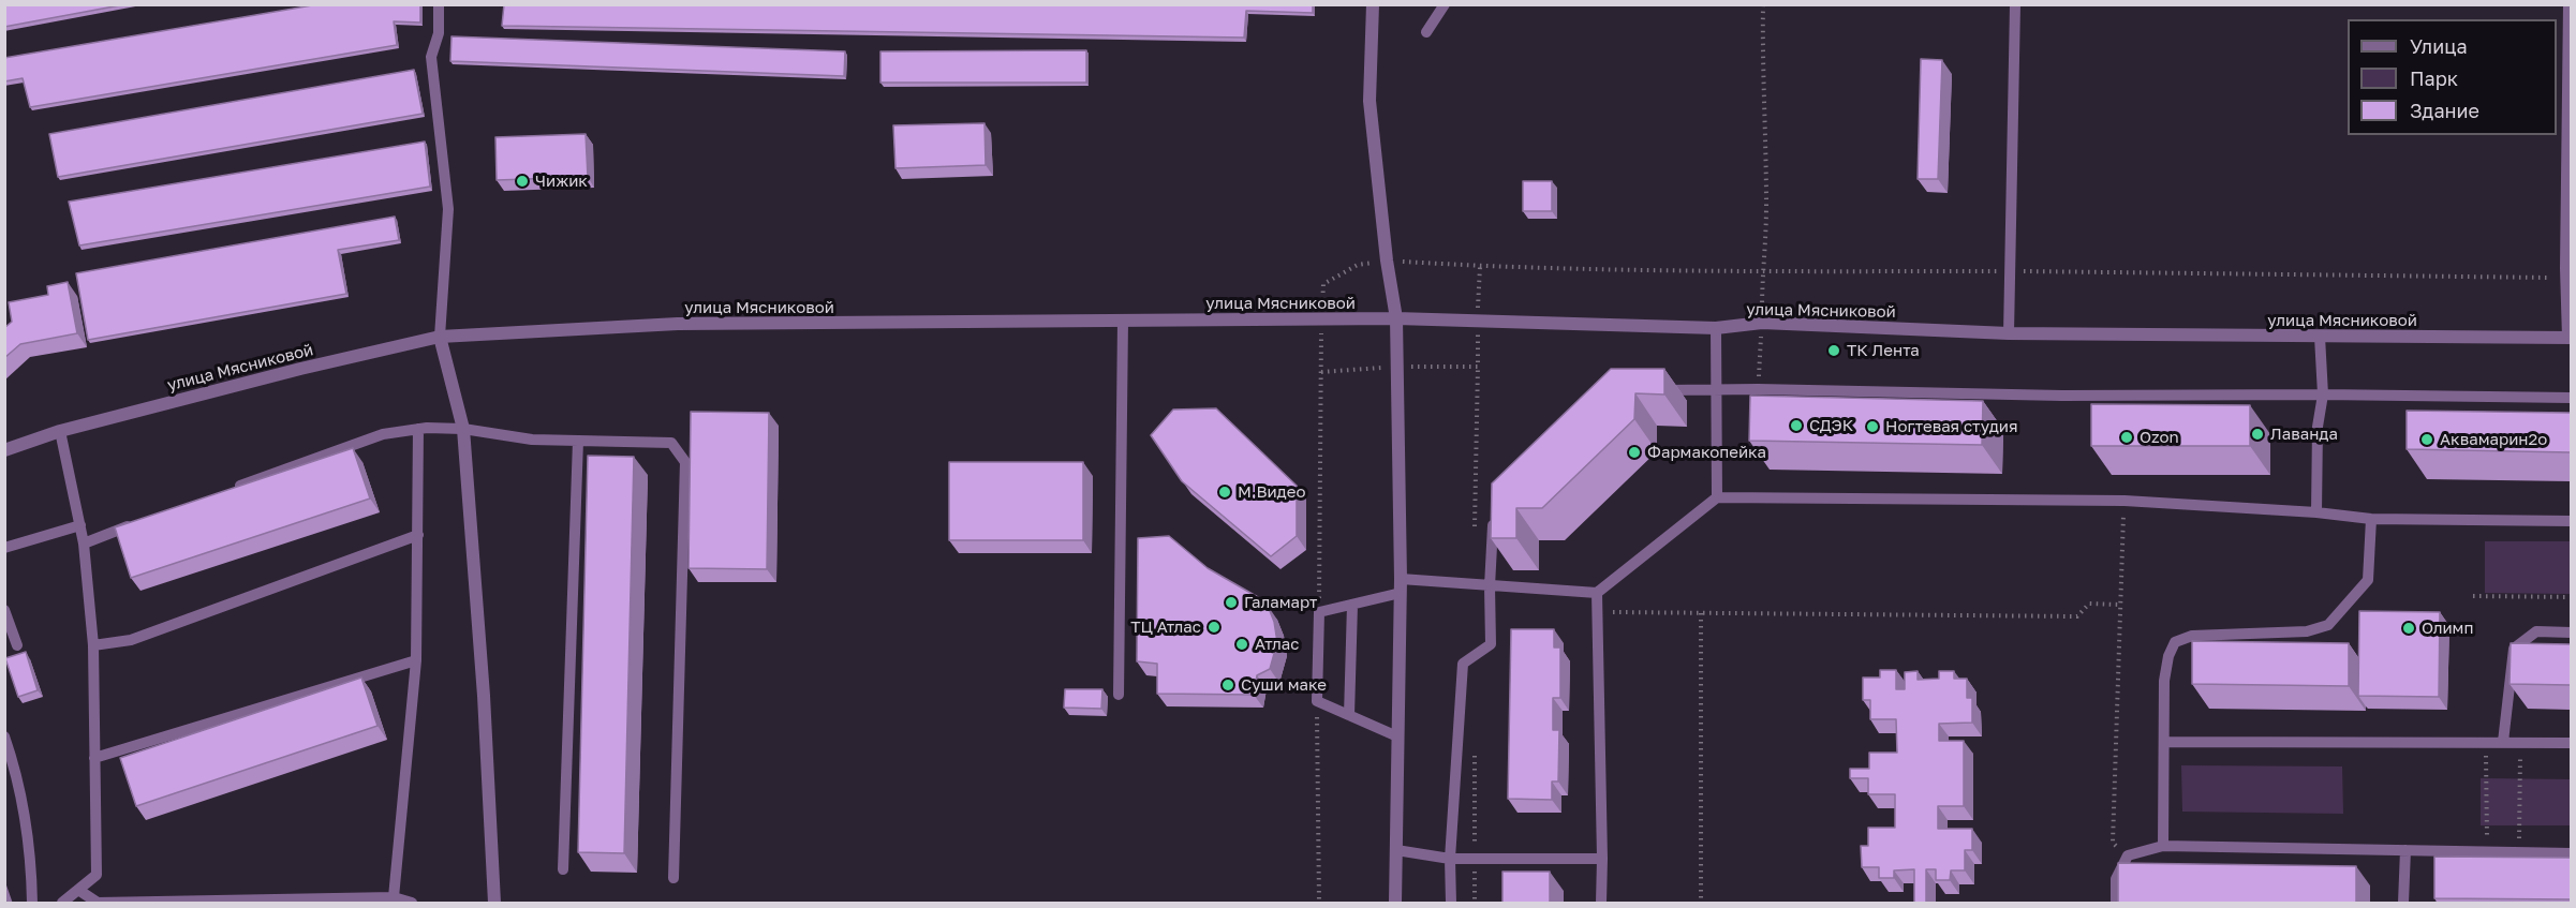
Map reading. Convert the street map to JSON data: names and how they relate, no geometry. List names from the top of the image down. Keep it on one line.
{"streets":{"street":["улица Мясниковой"]},"places":["Чижик","ТК Лента","СДЭК","Ногтевая студия","Лаванда","Ozon","Аквамарин2о","Фармакопейка","М.Видео","Галамарт","ТЦ Атлас","Олимп","Атлас","Суши маке"],"legend":["Улица","Парк","Здание"]}
